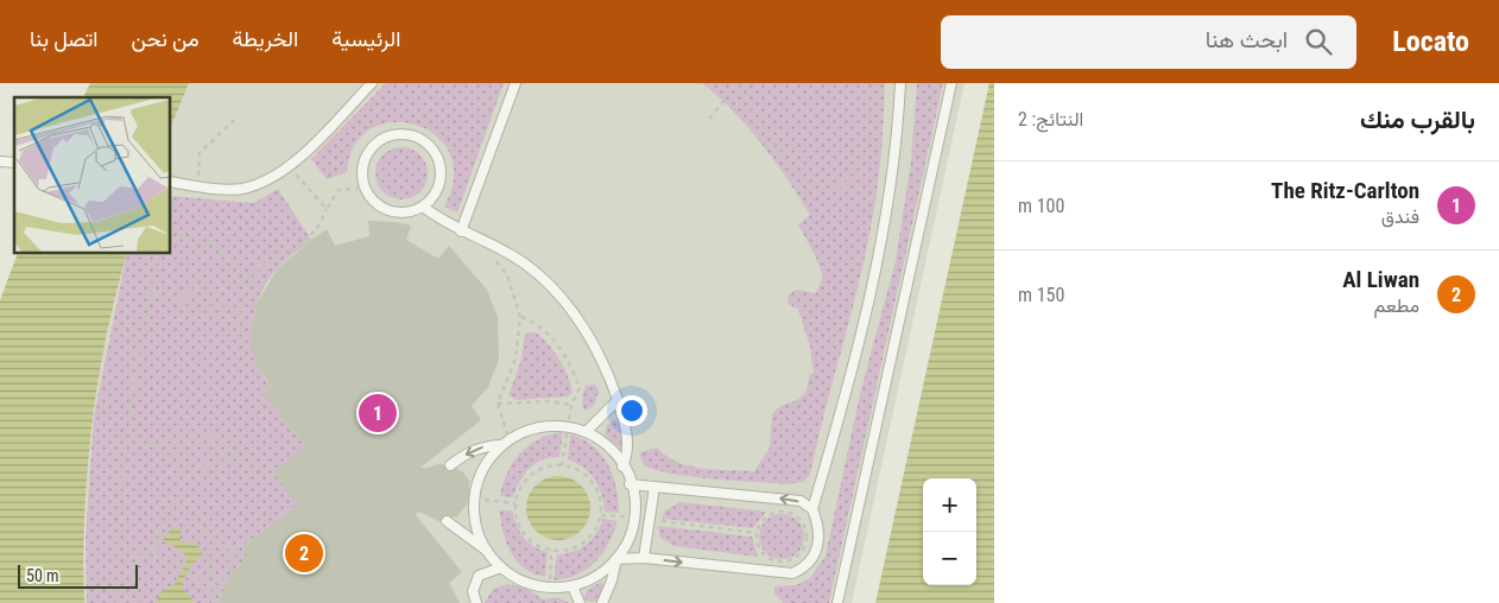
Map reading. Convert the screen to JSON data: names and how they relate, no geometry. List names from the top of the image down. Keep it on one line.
{"scale_bar":"50 m","page":{"header":"Locato","search":"ابحث هنا","nav":["الرئيسية","الخريطة","من نحن","اتصل بنا"],"heading":["بالقرب منك","النتائج: 2"],"list":[{"mark":"1","name":"The Ritz-Carlton","note":"فندق","value":"100 m"},{"mark":"2","name":"Al Liwan","note":"مطعم","value":"150 m"}],"pins":["1","2"],"map_buttons":["+","−"],"scale":"50 m"}}
